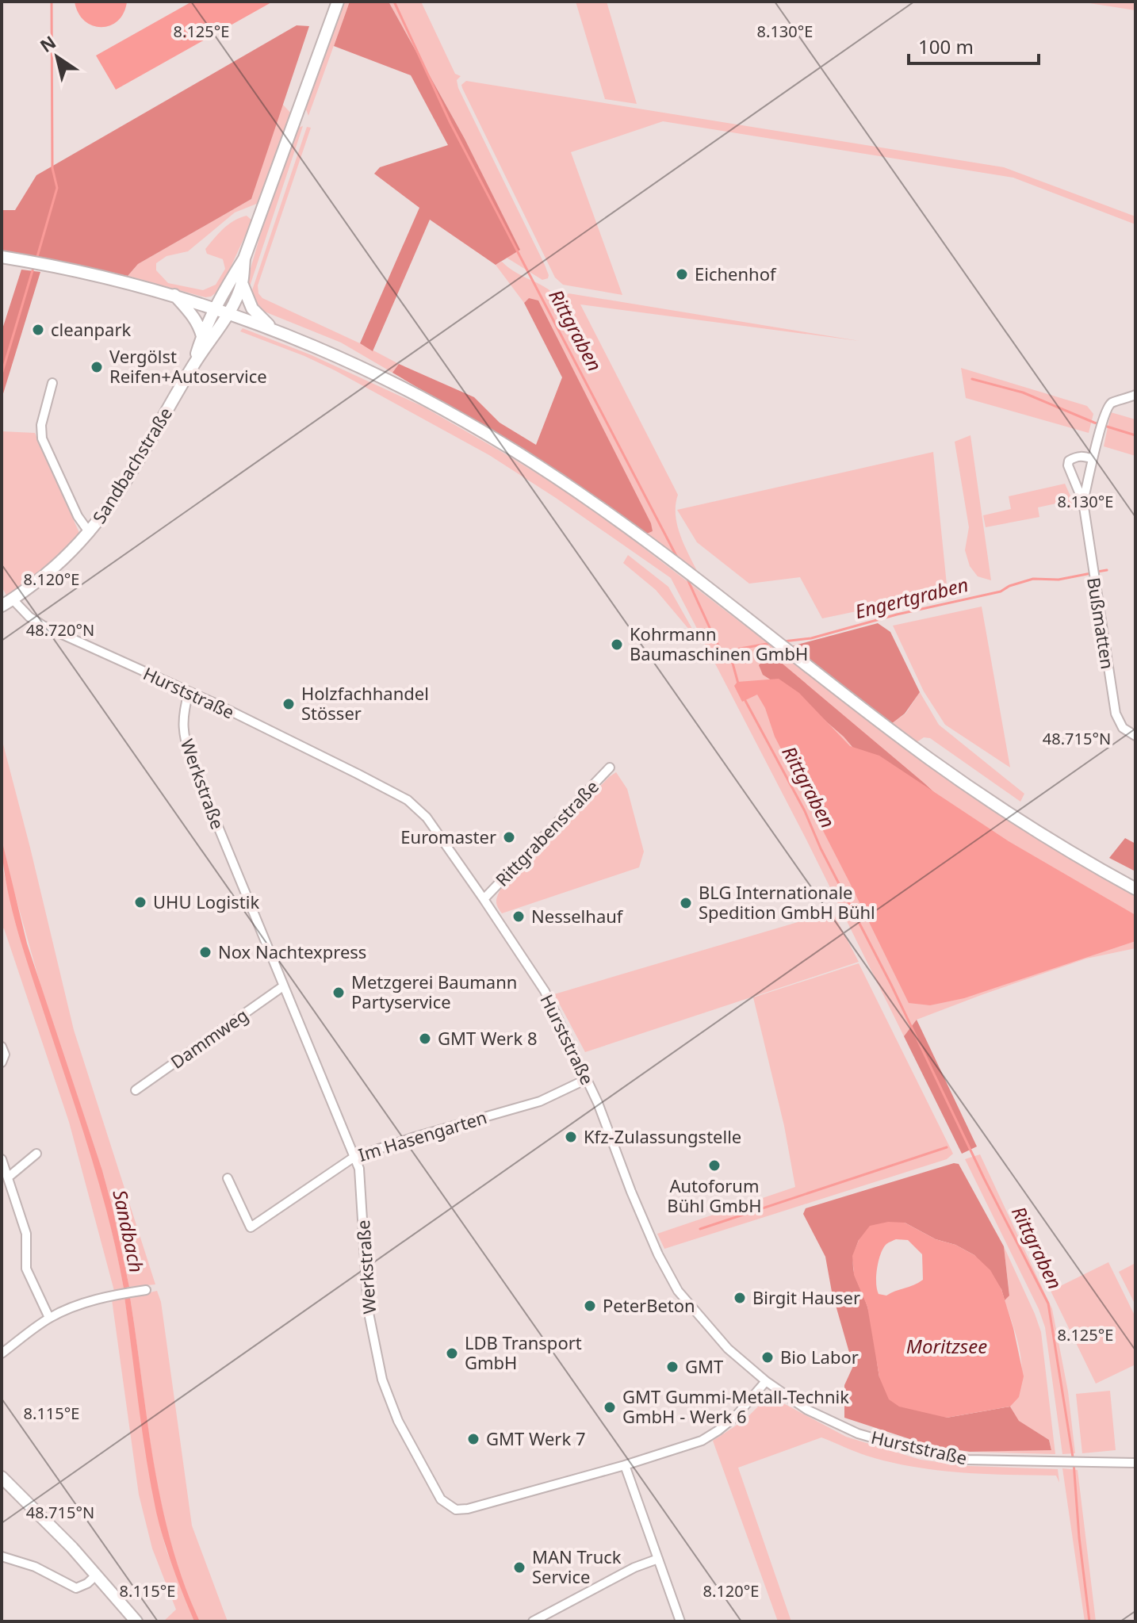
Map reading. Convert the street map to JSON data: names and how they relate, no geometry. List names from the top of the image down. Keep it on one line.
{"streets":{"main road":["Sandbachstraße"],"street":["Bußmatten","Hurststraße","Werkstraße","Rittgrabenstraße","Dammweg","Im Hasengarten"]},"crossings":[["Sandbachstraße","Hurststraße"],["Hurststraße","Werkstraße"],["Hurststraße","Rittgrabenstraße"],["Hurststraße","Im Hasengarten"],["Werkstraße","Dammweg"],["Werkstraße","Im Hasengarten"]],"water":["Rittgraben","Engertgraben","Sandbach","Moritzsee"],"places":["Eichenhof","cleanpark","Vergölst Reifen+Autoservice","Kohrmann Baumaschinen GmbH","Holzfachhandel Stösser","Euromaster","UHU Logistik","BLG Internationale Spedition GmbH Bühl","Nesselhauf","Nox Nachtexpress","Metzgerei Baumann Partyservice","GMT Werk 8","Kfz-Zulassungstelle","Autoforum Bühl GmbH","Birgit Hauser","PeterBeton","LDB Transport GmbH","Bio Labor","GMT","GMT Gummi-Metall-Technik GmbH - Werk 6","GMT Werk 7","MAN Truck Service"],"scale_bar":"100 m","north":"top left","coordinates":["8.130°E","8.125°E","8.120°E","48.720°N","48.715°N","8.115°E"]}
